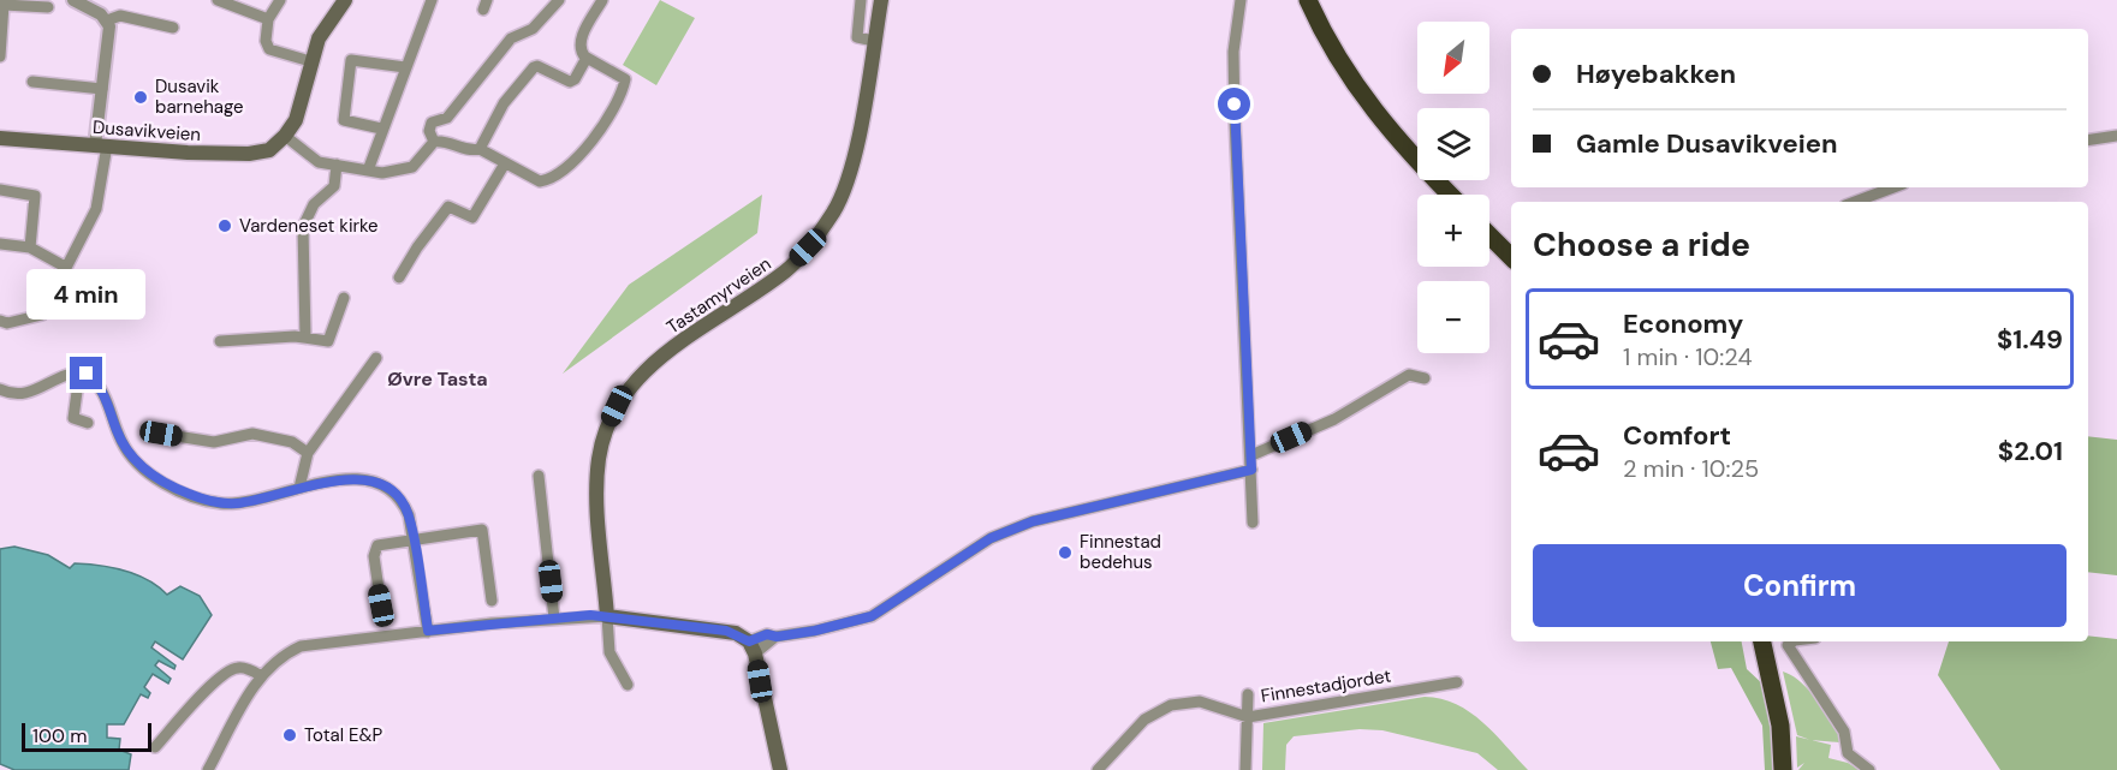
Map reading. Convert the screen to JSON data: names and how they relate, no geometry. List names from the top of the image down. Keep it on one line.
{"streets":{"main road":["Dusavikveien","Tastamyrveien"],"street":["Finnestadjordet"]},"districts":["Øvre Tasta"],"places":["Dusavik barnehage","Vardeneset kirke","Finnestad bedehus","Total E&P"],"scale_bar":"100 m","north":"bottom left","page":{"map_buttons":["+","−"],"banner":["Høyebakken","Gamle Dusavikveien"],"heading":"Choose a ride","bubble":"4 min","list":[{"name":"Economy","note":"1 min · 10:24","value":"$1.49"},{"name":"Comfort","note":"2 min · 10:25","value":"$2.01"}],"buttons":"Confirm","scale":"100 m"}}
